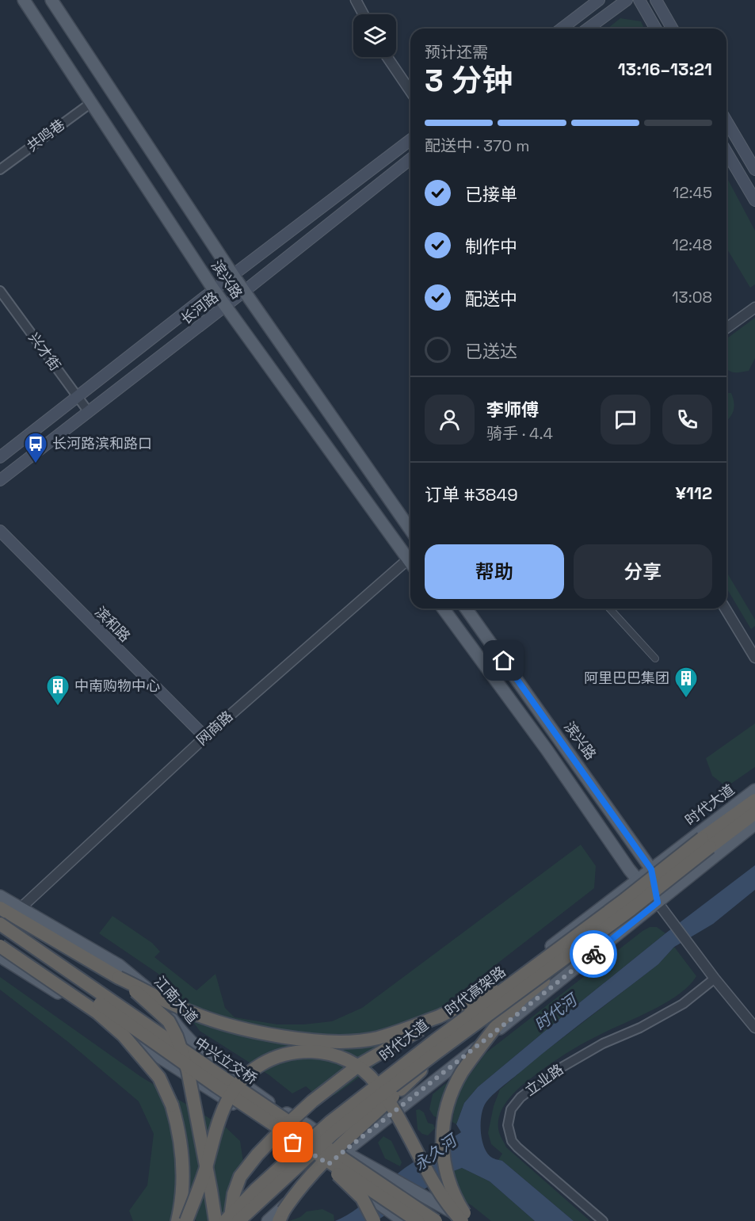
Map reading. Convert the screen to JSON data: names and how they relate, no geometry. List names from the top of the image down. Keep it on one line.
{"streets":{"highway":["时代高架路","中兴立交桥"],"main road":["滨兴路","长河路","滨和路","时代大道","江南大道"],"street":["共鸣巷","兴才街","网商路","立业路"]},"crossings":[["共鸣巷","滨兴路"],["滨兴路","长河路"],["滨兴路","时代大道"],["滨兴路","立业路"],["长河路","兴才街"],["滨和路","网商路"],["网商路","江南大道"],["时代大道","江南大道"]],"water":["时代河","永久河"],"places":{"bus stop":["长河路滨和路口"],"building":["阿里巴巴集团","中南购物中心"]},"page":{"heading":["3 分钟","预计还需","13:16–13:21"],"panel":["李师傅","骑手 · 4.4","订单 #3849","¥112"],"bar":"配送中 · 370 m","list":[["已接单","12:45"],["制作中","12:48"],["配送中","13:08"],"已送达"],"buttons":["帮助","分享"]}}
